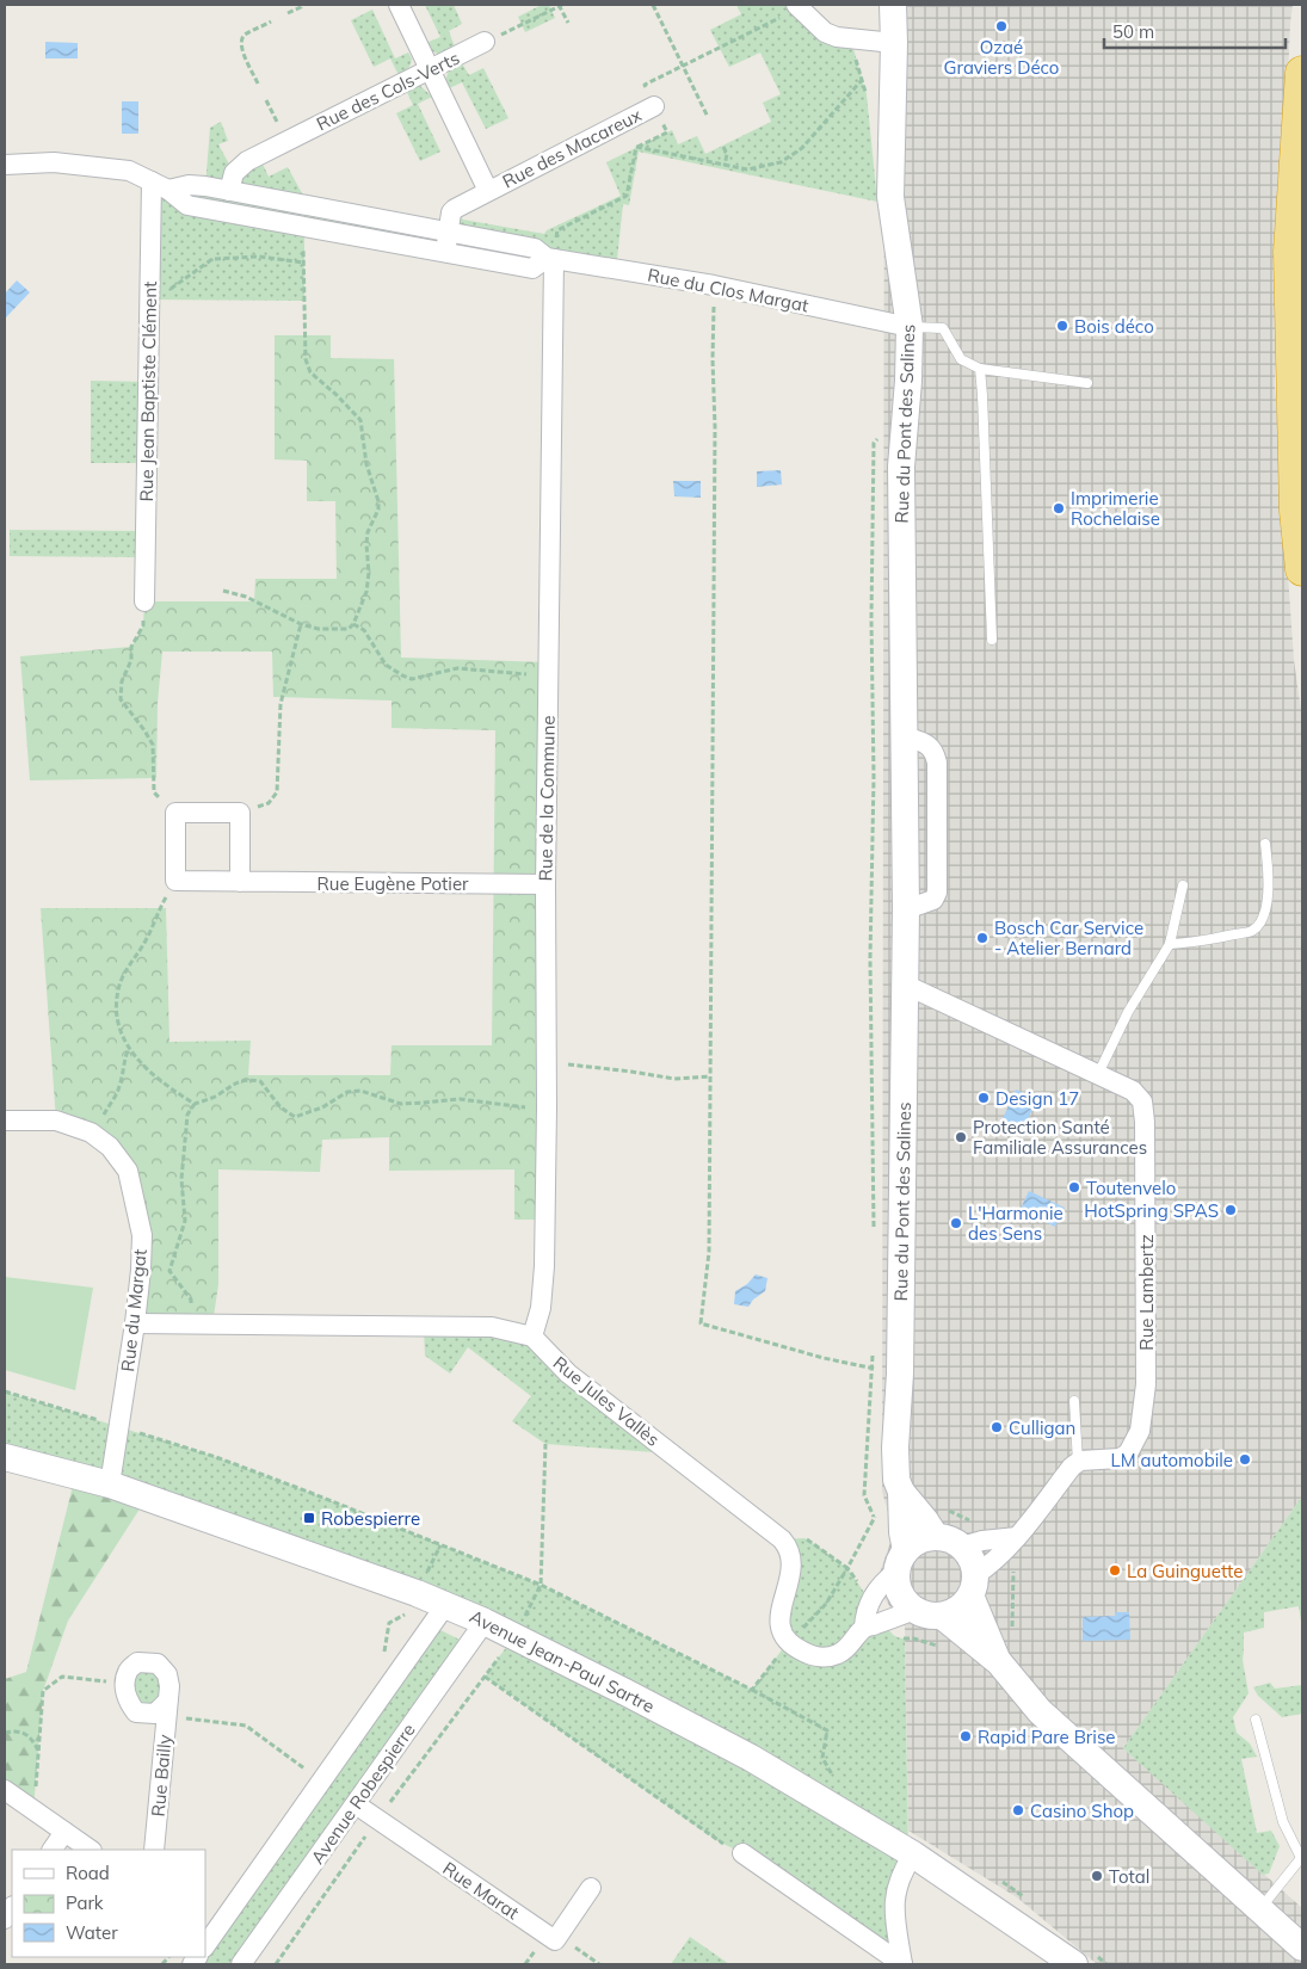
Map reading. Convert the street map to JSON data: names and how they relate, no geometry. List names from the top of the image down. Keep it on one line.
{"streets":{"street":["Rue des Cols-Verts","Rue des Macareux","Rue du Clos Margat","Rue Jean Baptiste Clément","Rue du Pont des Salines","Rue de la Commune","Rue Eugène Potier","Rue Lambertz","Rue du Margat","Rue Jules Vallès","Avenue Jean-Paul Sartre","Rue Bailly","Avenue Robespierre","Rue Marat"]},"crossings":[["Rue des Cols-Verts","Rue du Clos Margat"],["Rue des Macareux","Rue du Clos Margat"],["Rue du Clos Margat","Rue Jean Baptiste Clément"],["Rue du Clos Margat","Rue du Pont des Salines"],["Rue du Clos Margat","Rue de la Commune"],["Rue du Pont des Salines","Rue Lambertz"],["Rue de la Commune","Rue Eugène Potier"],["Rue de la Commune","Rue Jules Vallès"],["Rue du Margat","Avenue Jean-Paul Sartre"],["Avenue Jean-Paul Sartre","Avenue Robespierre"],["Avenue Robespierre","Rue Marat"]],"places":{"other":["Ozaé Graviers Déco","Bois déco","Imprimerie Rochelaise","Bosch Car Service - Atelier Bernard","Design 17","Protection Santé Familiale Assurances","Toutenvelo","HotSpring SPAS","L'Harmonie des Sens","Culligan","LM automobile","La Guinguette","Rapid Pare Brise","Casino Shop","Total"],"transit":["Robespierre"]},"legend":["Road","Park","Water"],"scale_bar":"50 m"}
